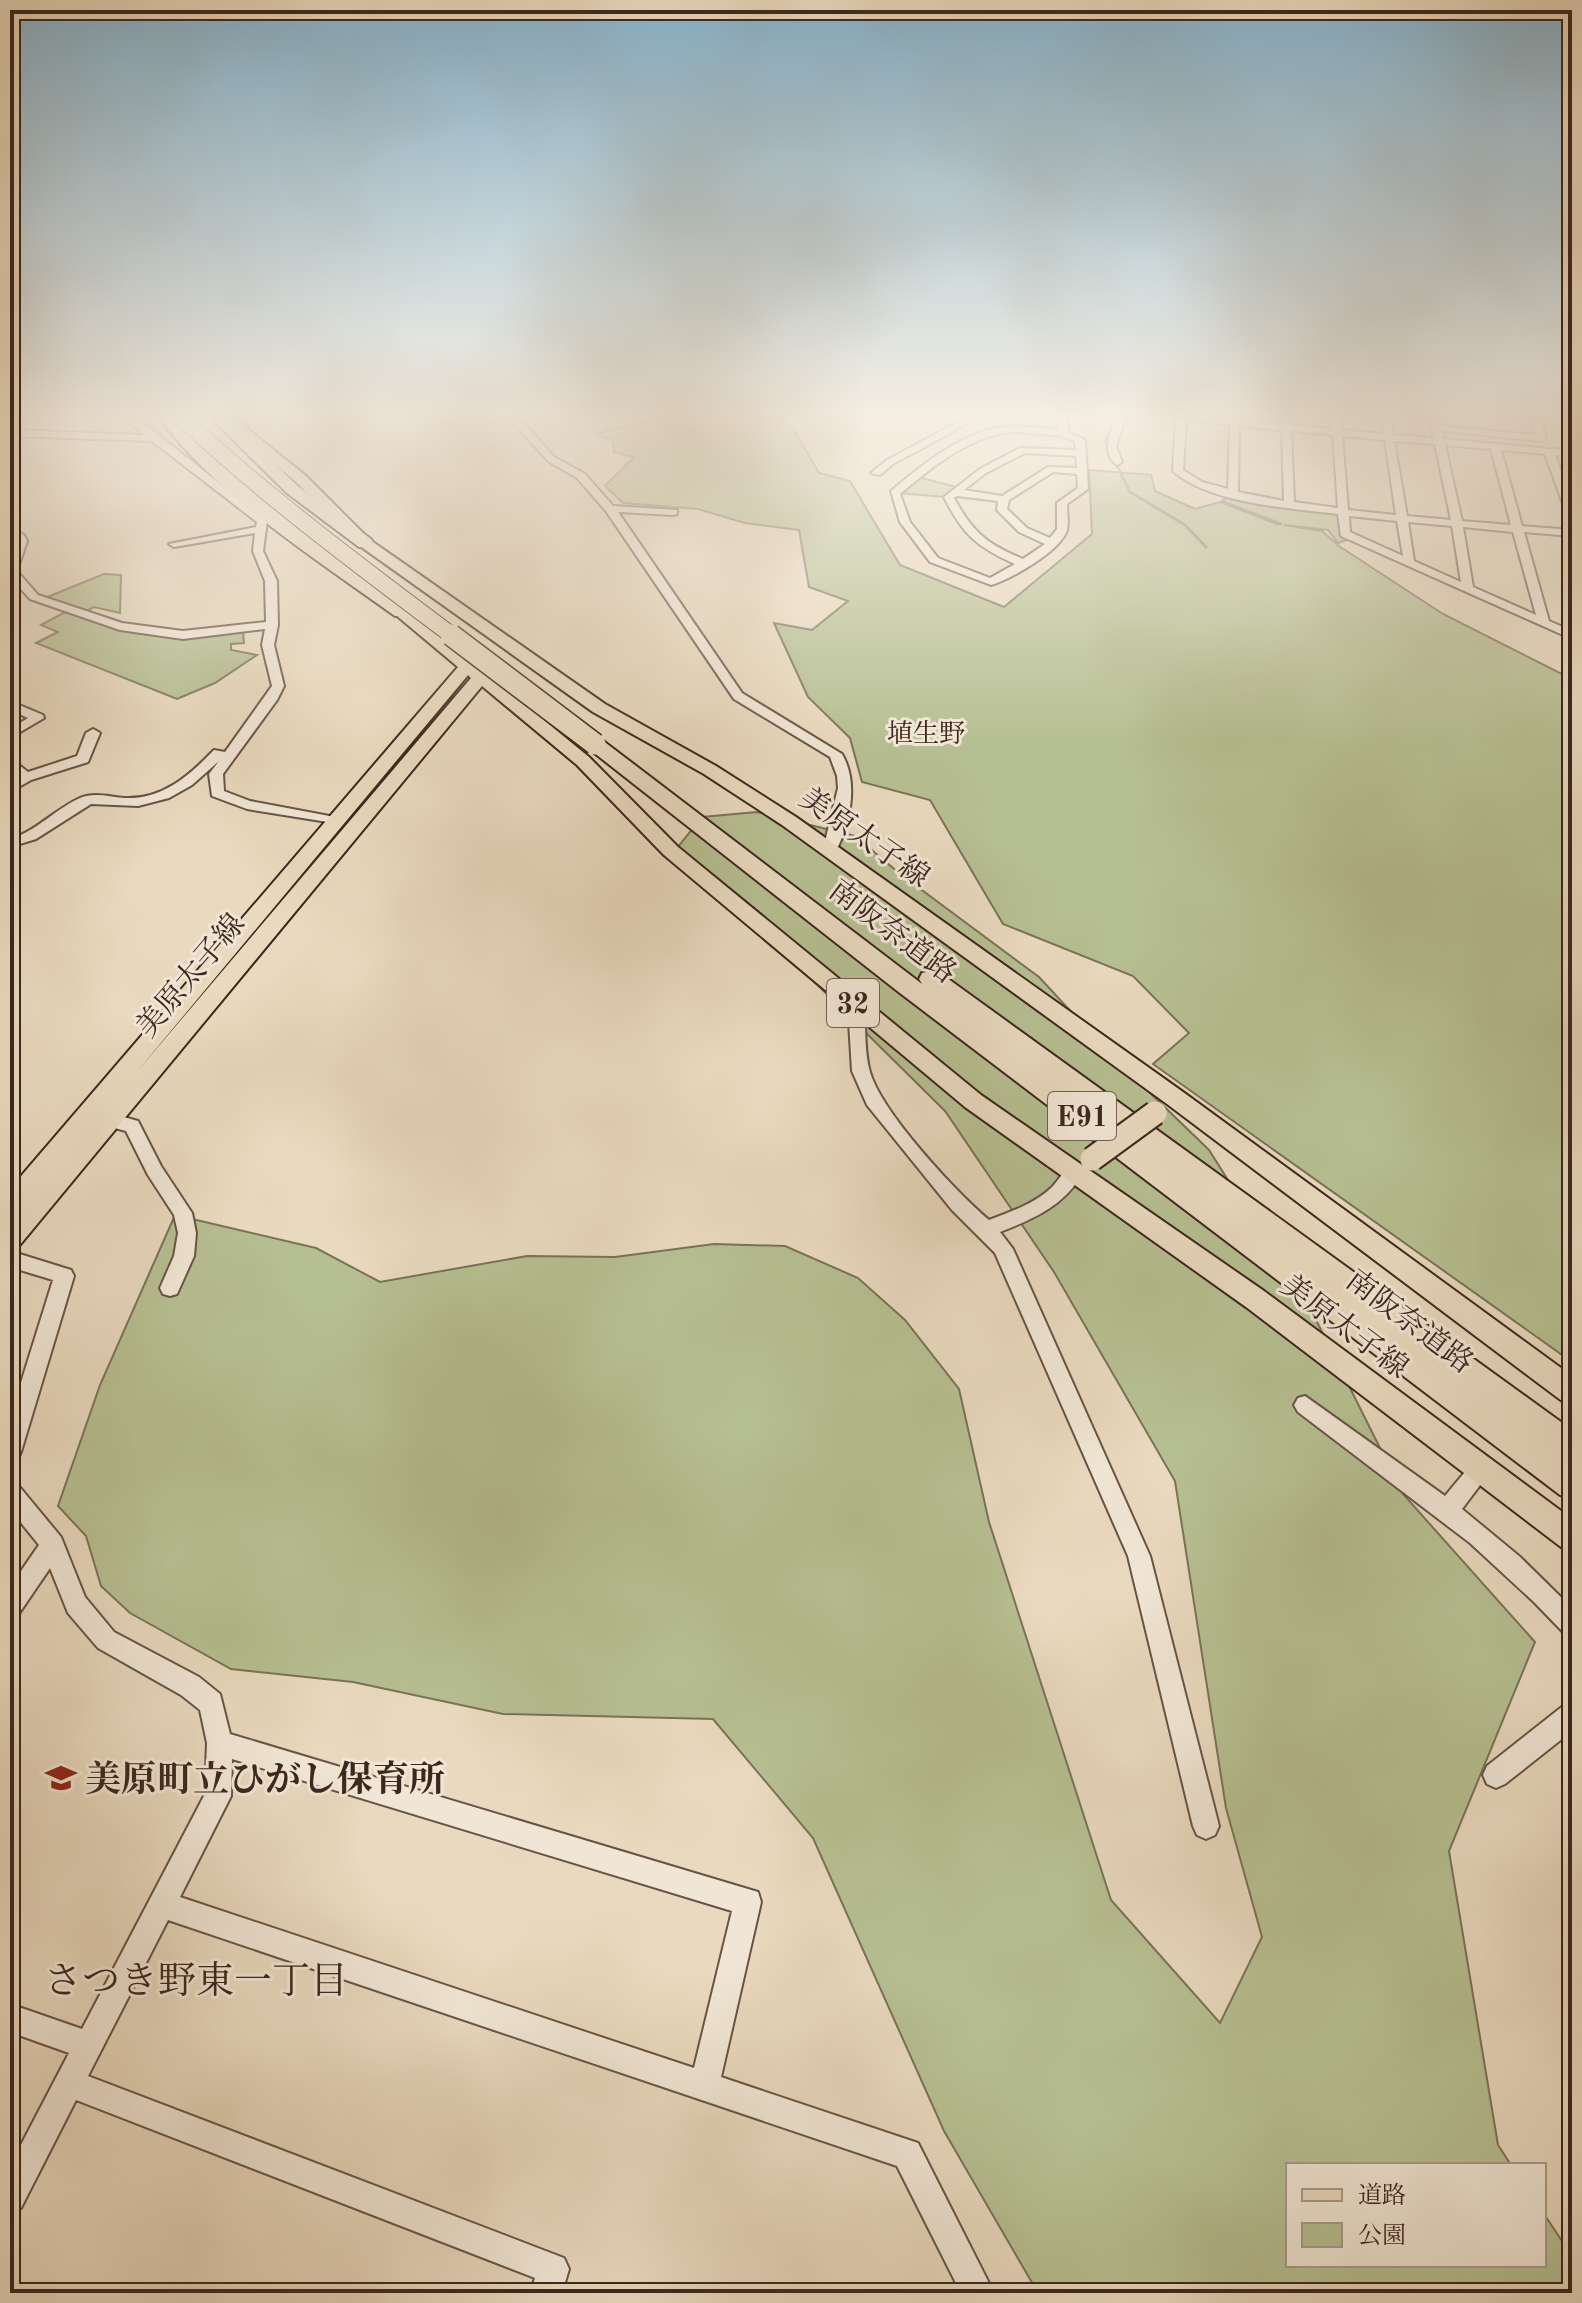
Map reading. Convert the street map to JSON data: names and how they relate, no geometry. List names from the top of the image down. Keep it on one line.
{"streets":{"highway":["南阪奈道路","E91"],"main road":["美原太子線","32"]},"districts":["埴生野","さつき野東一丁目"],"places":{"school or university":["美原町立ひがし保育所"]},"legend":["道路","公園"]}
